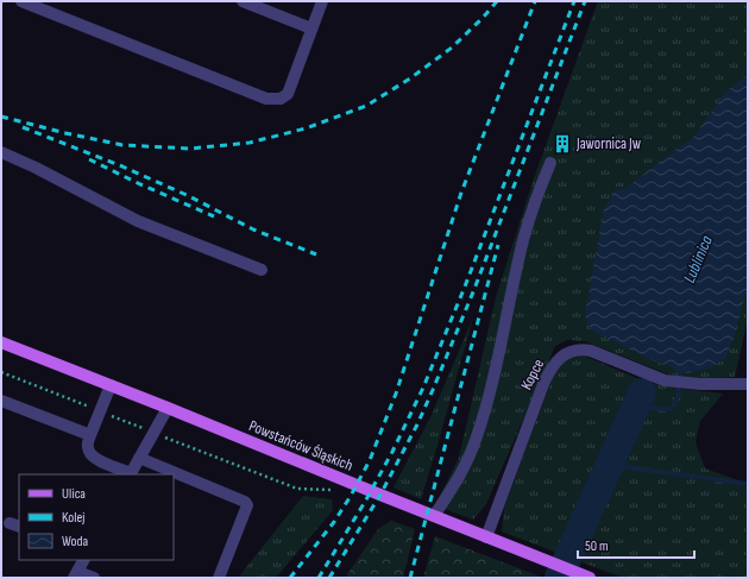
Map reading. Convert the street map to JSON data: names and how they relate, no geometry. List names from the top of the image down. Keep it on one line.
{"streets":{"main road":["Powstańców Śląskich"],"street":["Kopce"]},"crossings":[["Kopce","Powstańców Śląskich"]],"water":["Lublinica"],"places":{"building":["Jawornica Jw"]},"legend":["Ulica","Kolej","Woda"],"scale_bar":"50 m"}
